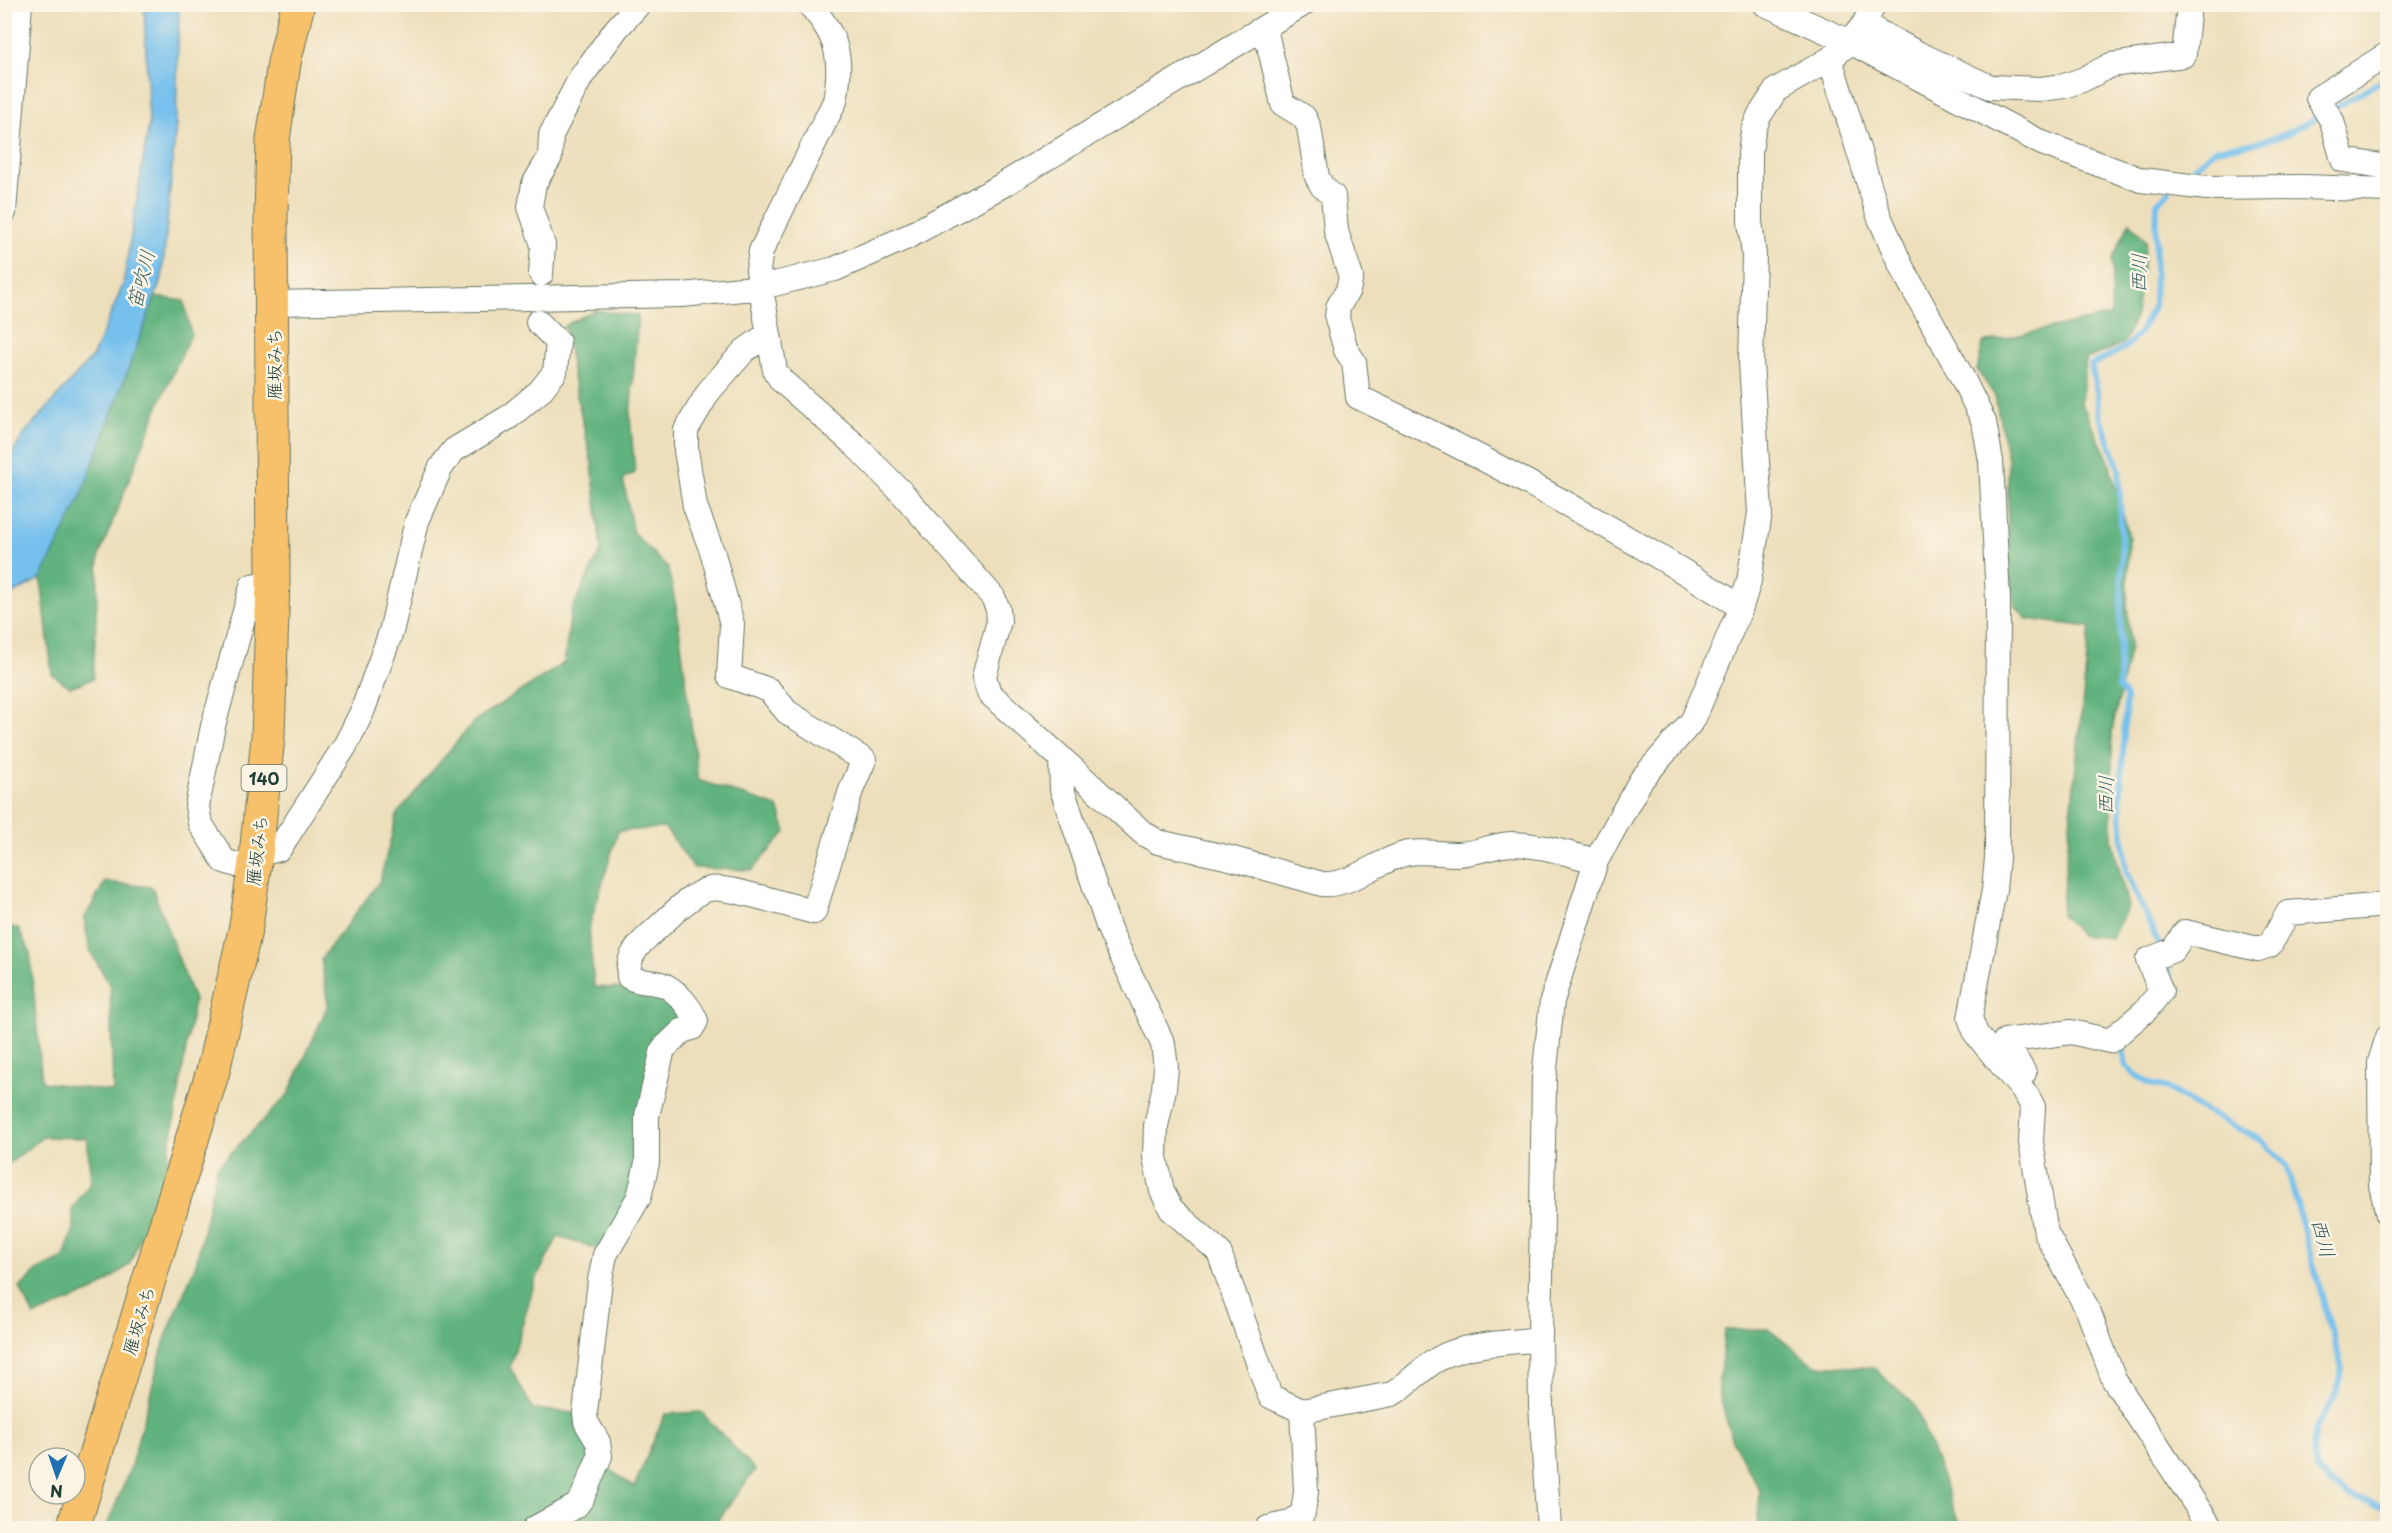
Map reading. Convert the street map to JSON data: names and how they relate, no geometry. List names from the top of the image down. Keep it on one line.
{"streets":{"highway":["雁坂みち","140"]},"water":["西川","笛吹川"],"north":"bottom"}
